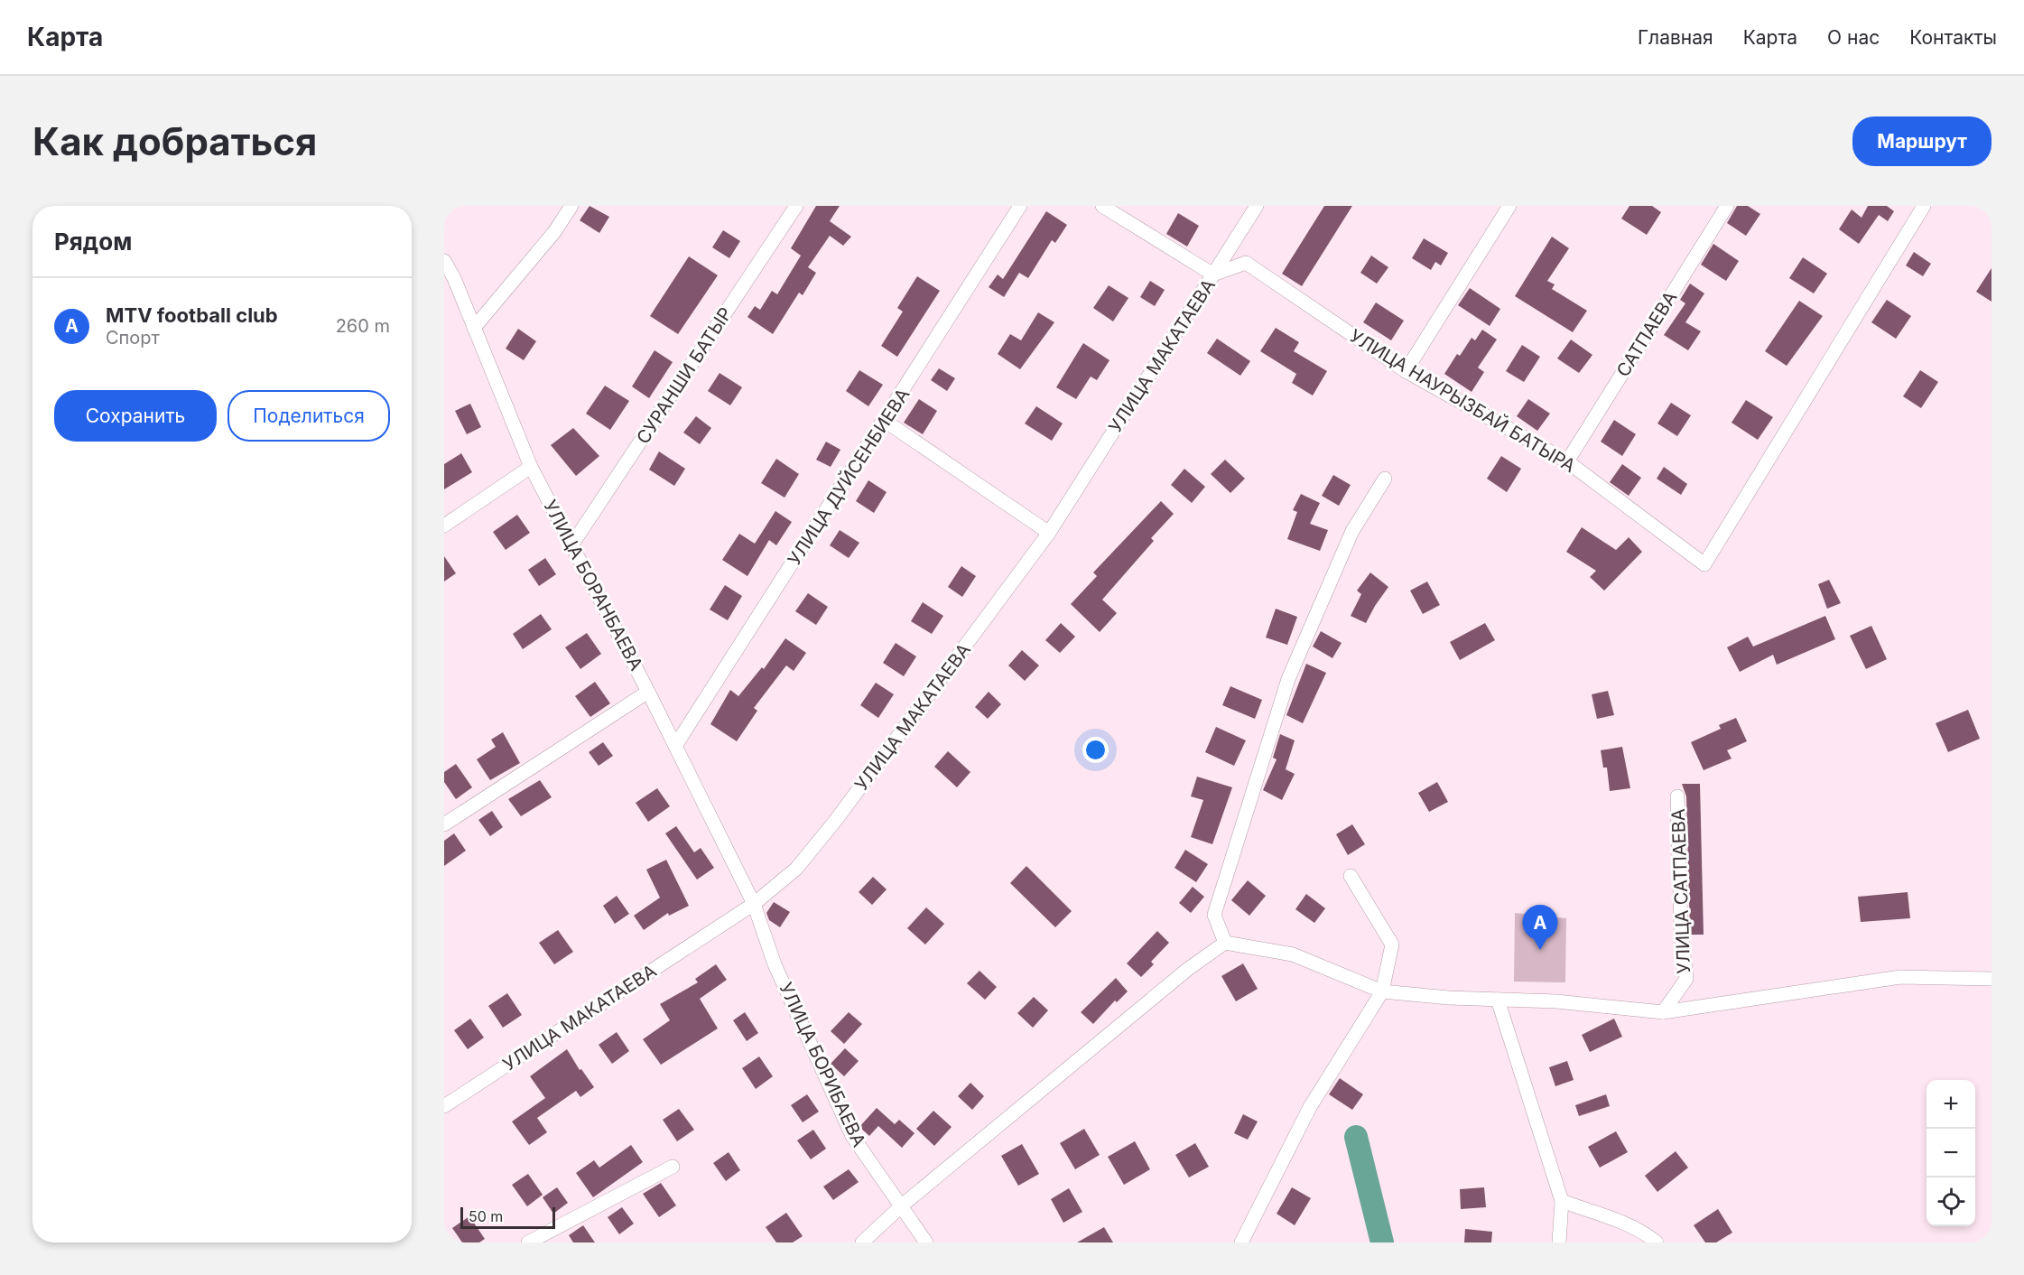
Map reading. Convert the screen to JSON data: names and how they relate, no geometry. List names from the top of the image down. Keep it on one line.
{"streets":{"street":["САТПАЕВА","УЛИЦА МАКАТАЕВА","СУРАНШИ БАТЫР","УЛИЦА НАУРЫЗБАЙ БАТЫРА","УЛИЦА ДУЙСЕНБИЕВА","УЛИЦА БОРАНБАЕВА","УЛИЦА САТПАЕВА","УЛИЦА БОРИБАЕВА"]},"crossings":[["САТПАЕВА","УЛИЦА НАУРЫЗБАЙ БАТЫРА"],["УЛИЦА МАКАТАЕВА","УЛИЦА НАУРЫЗБАЙ БАТЫРА"],["УЛИЦА МАКАТАЕВА","УЛИЦА БОРАНБАЕВА"],["УЛИЦА МАКАТАЕВА","УЛИЦА БОРИБАЕВА"],["СУРАНШИ БАТЫР","УЛИЦА БОРАНБАЕВА"],["УЛИЦА ДУЙСЕНБИЕВА","УЛИЦА БОРАНБАЕВА"],["УЛИЦА БОРАНБАЕВА","УЛИЦА БОРИБАЕВА"]],"scale_bar":"50 m","page":{"header":"Карта","nav":["Главная","Карта","О нас","Контакты"],"buttons":["Маршрут",["Сохранить","Поделиться"]],"title":"Как добраться","heading":"Рядом","list":[{"mark":"A","name":"MTV football club","note":"Спорт","value":"260 m"}],"pins":"A","map_buttons":["+","−"],"scale":"50 m"}}
